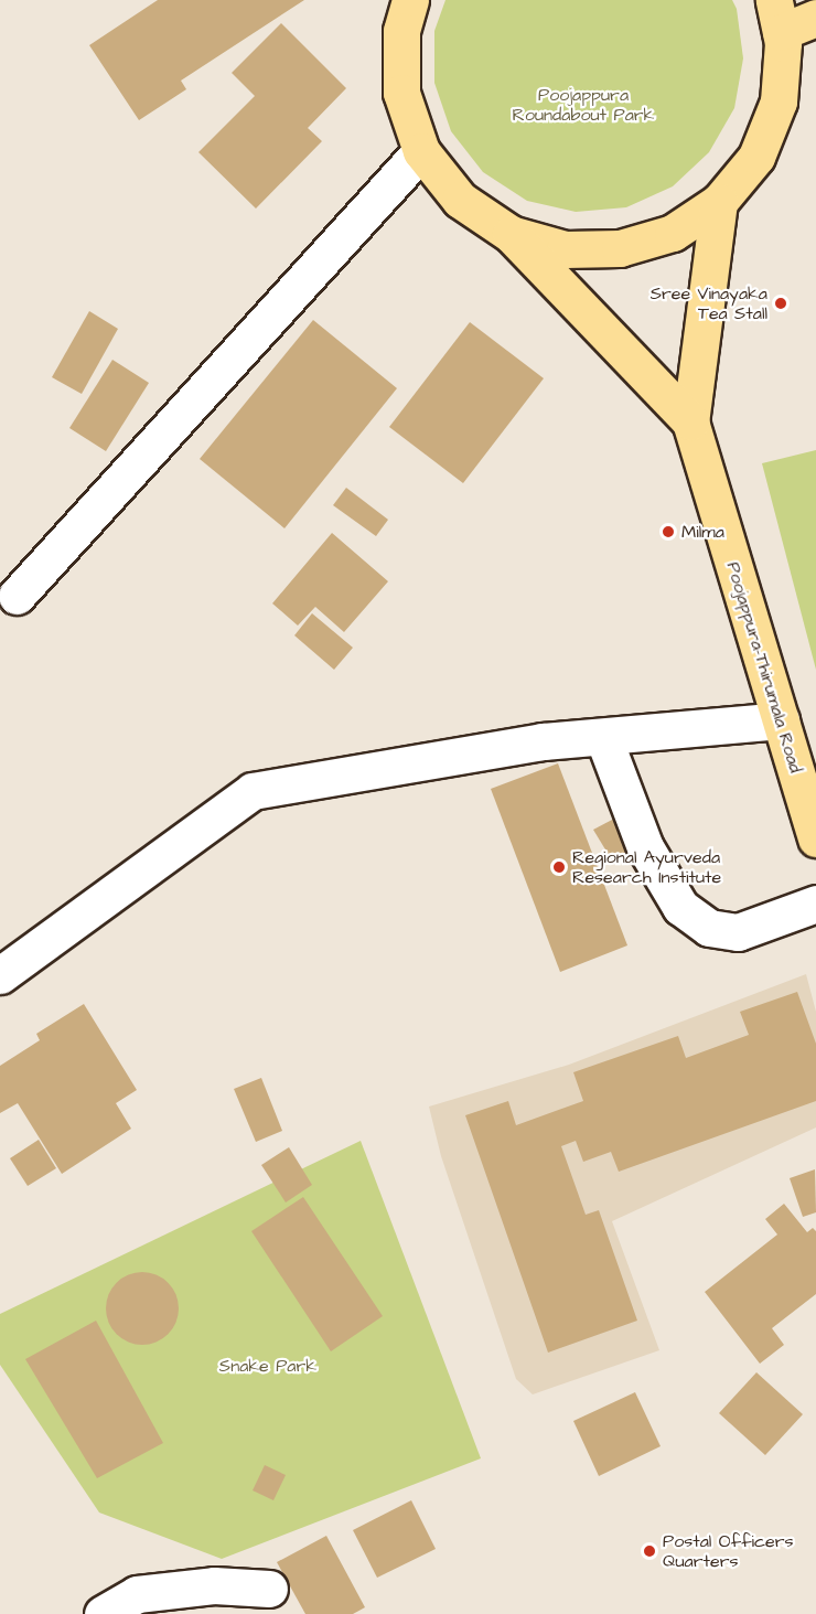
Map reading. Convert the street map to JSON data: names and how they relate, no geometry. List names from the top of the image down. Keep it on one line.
{"streets":{"main road":["Poojappura-Thirumala Road"]},"parks":["Poojappura Roundabout Park","Snake Park"],"places":["Sree Vinayaka Tea Stall","Milma","Regional Ayurveda Research Institute","Postal Officers Quarters"]}
